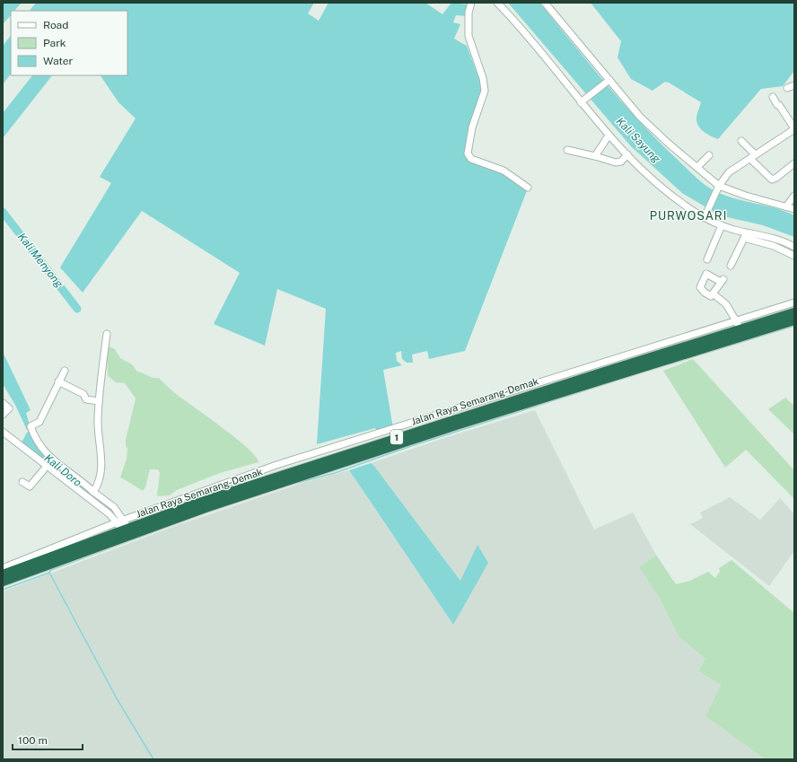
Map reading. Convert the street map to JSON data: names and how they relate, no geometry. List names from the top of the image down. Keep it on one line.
{"streets":{"highway":["Jalan Raya Semarang-Demak","1"]},"districts":["PURWOSARI"],"water":["Kali Sayung","Kali Menyong","Kali Doro"],"legend":["Road","Park","Water"],"scale_bar":"100 m"}
